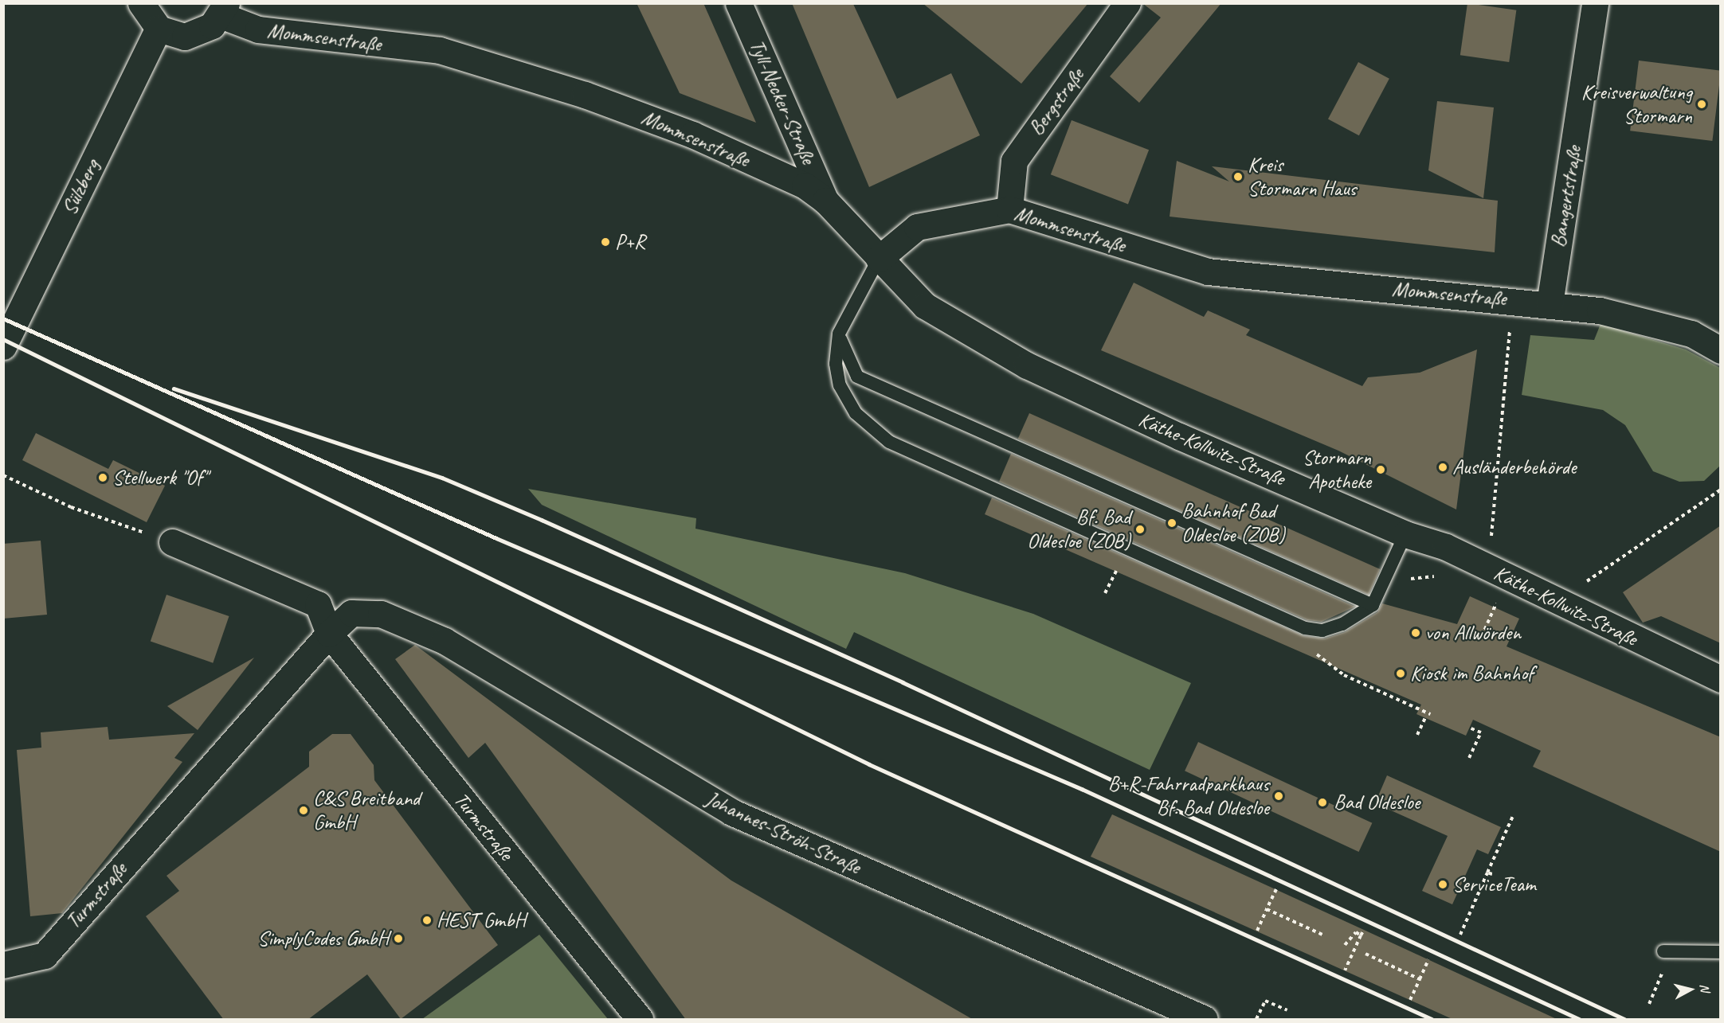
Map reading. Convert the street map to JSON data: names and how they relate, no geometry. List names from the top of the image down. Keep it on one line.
{"streets":{"street":["Mommsenstraße","Tyll-Necker-Straße","Bergstraße","Sülzberg","Bangertstraße","Käthe-Kollwitz-Straße","Turmstraße","Johannes-Ströh-Straße"]},"crossings":[["Mommsenstraße","Tyll-Necker-Straße"],["Mommsenstraße","Bergstraße"],["Mommsenstraße","Bangertstraße"],["Mommsenstraße","Käthe-Kollwitz-Straße"],["Turmstraße","Johannes-Ströh-Straße"]],"places":["Kreisverwaltung Stormarn","Kreis Stormarn Haus","P+R","Ausländerbehörde","Stormarn Apotheke","Stellwerk \"Of\"","Bahnhof Bad Oldesloe (ZOB)","Bf. Bad Oldesloe (ZOB)","von Allwörden","Kiosk im Bahnhof","B+R-Fahrradparkhaus Bf. Bad Oldesloe","Bad Oldesloe","C&S Breitband GmbH","ServiceTeam","HEST GmbH","SimplyCodes GmbH"],"north":"right"}
